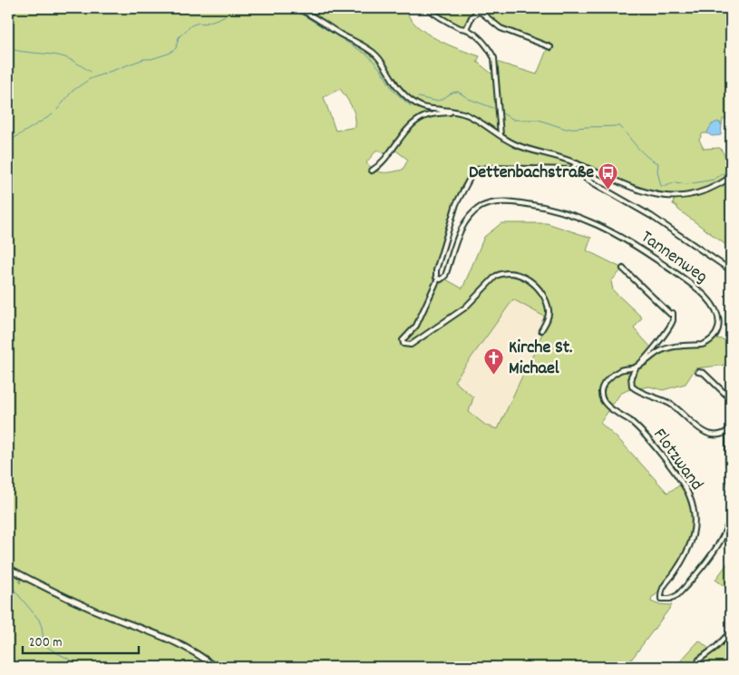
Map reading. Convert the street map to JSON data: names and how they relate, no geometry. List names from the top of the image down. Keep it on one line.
{"streets":{"street":["Tannenweg","Flotzwand"]},"crossings":[["Tannenweg","Flotzwand"]],"places":{"bus stop":["Dettenbachstraße"],"church":["Kirche St. Michael"]},"scale_bar":"200 m"}
